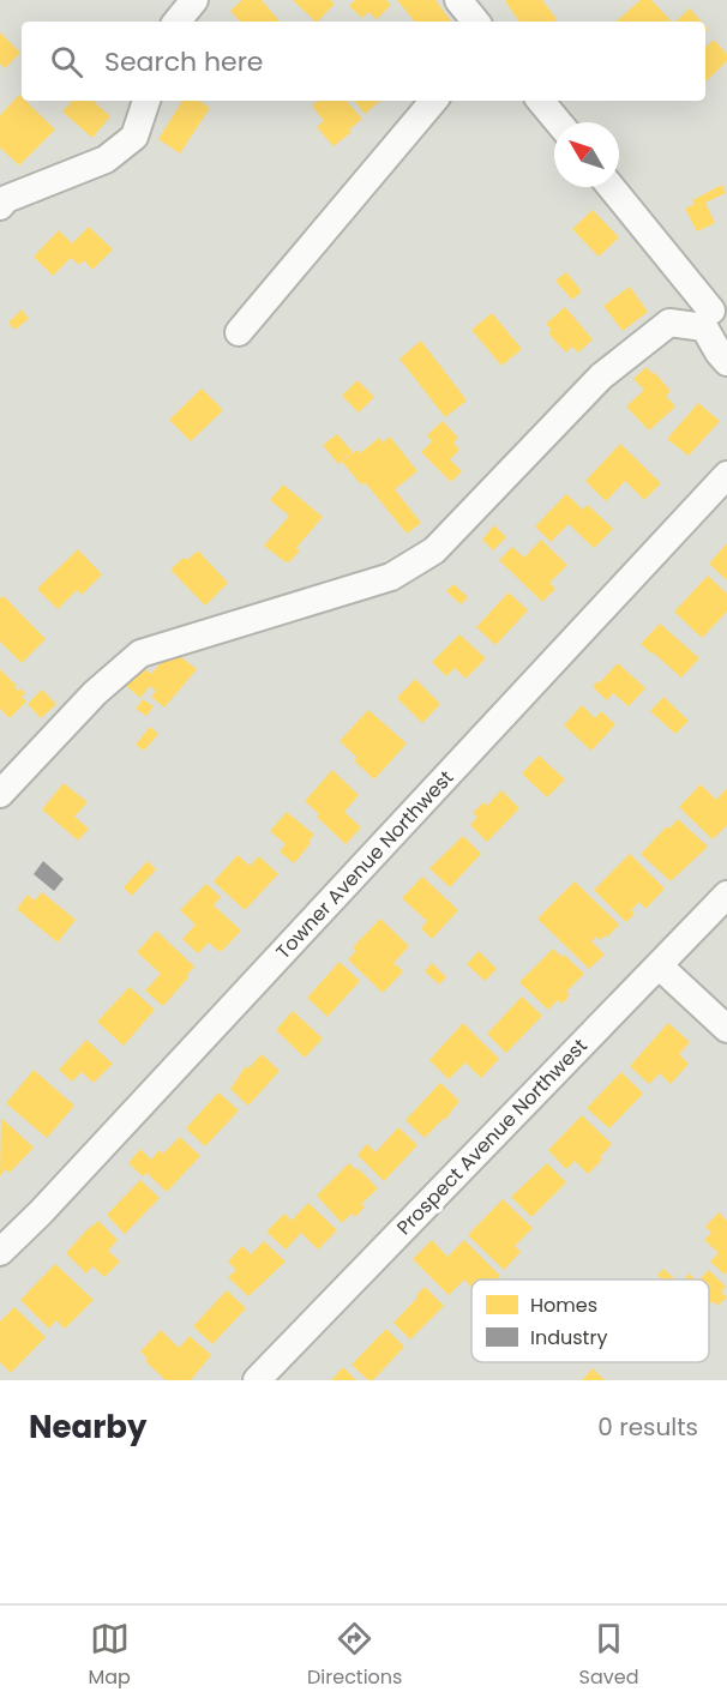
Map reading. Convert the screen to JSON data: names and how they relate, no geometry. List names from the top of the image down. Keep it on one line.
{"streets":{"street":["Towner Avenue Northwest","Prospect Avenue Northwest"]},"legend":["Homes","Industry"],"north":"top left","page":{"search":"Search here","heading":["Nearby","0 results"],"nav":["Map","Directions","Saved"]}}
